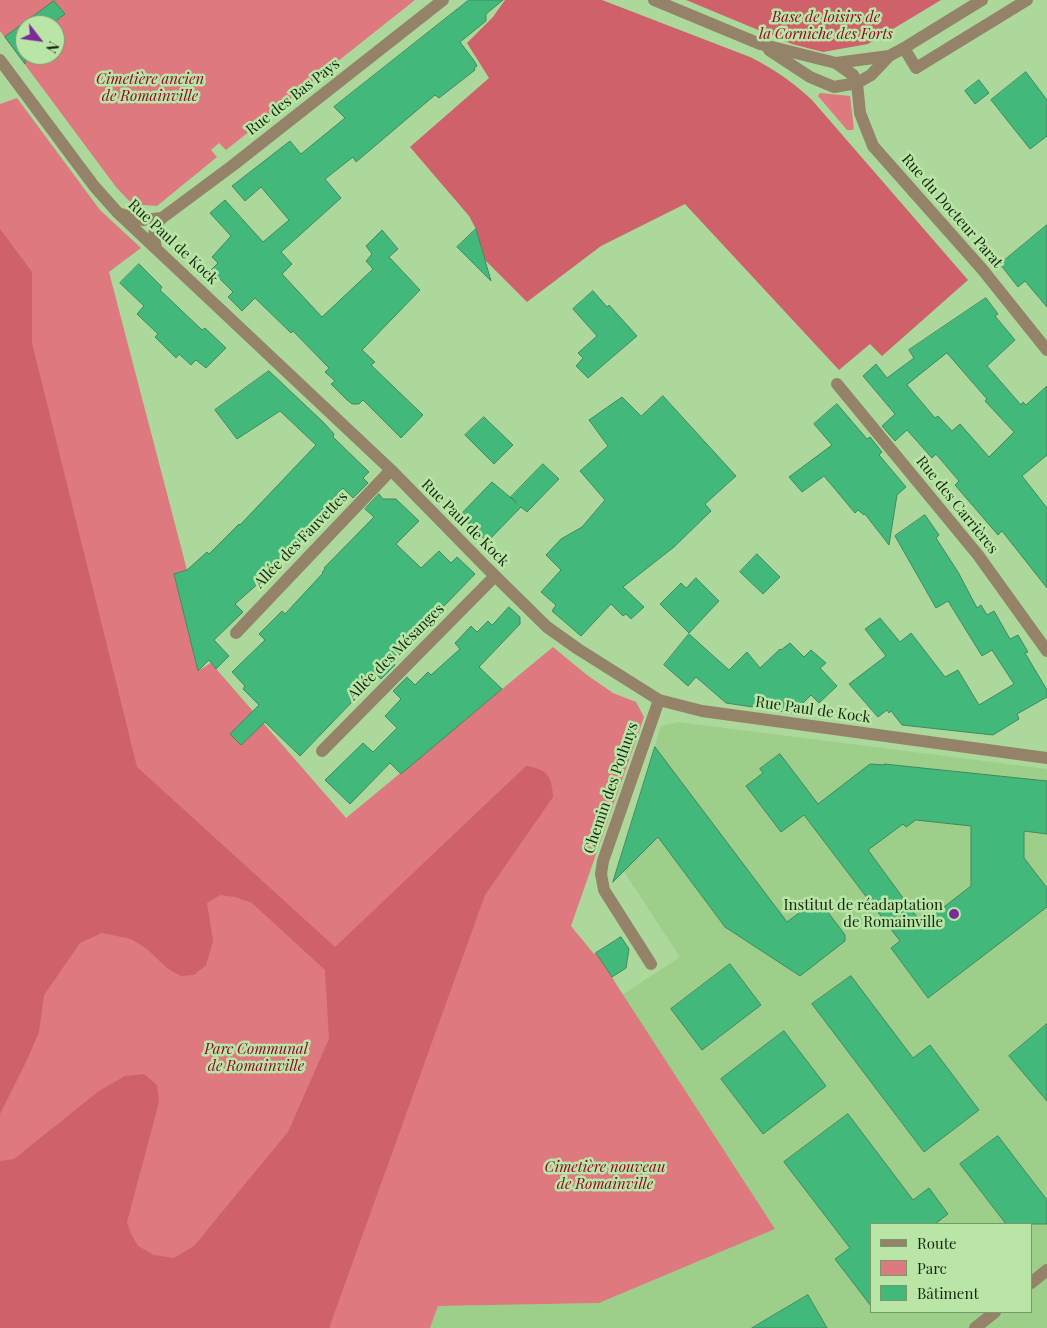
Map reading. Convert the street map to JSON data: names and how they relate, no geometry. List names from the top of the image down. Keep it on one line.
{"streets":{"street":["Rue des Bas Pays","Rue du Docteur Parat","Rue Paul de Kock","Rue des Carrières","Allée des Fauvettes","Allée des Mésanges","Chemin des Pothuys"]},"crossings":[["Rue Paul de Kock","Allée des Fauvettes"],["Rue Paul de Kock","Allée des Mésanges"],["Rue Paul de Kock","Chemin des Pothuys"]],"parks":["Base de loisirs de la Corniche des Forts","Cimetière ancien de Romainville","Parc Communal de Romainville","Cimetière nouveau de Romainville"],"places":["Institut de réadaptation de Romainville"],"legend":["Route","Parc","Bâtiment"],"north":"bottom right"}
